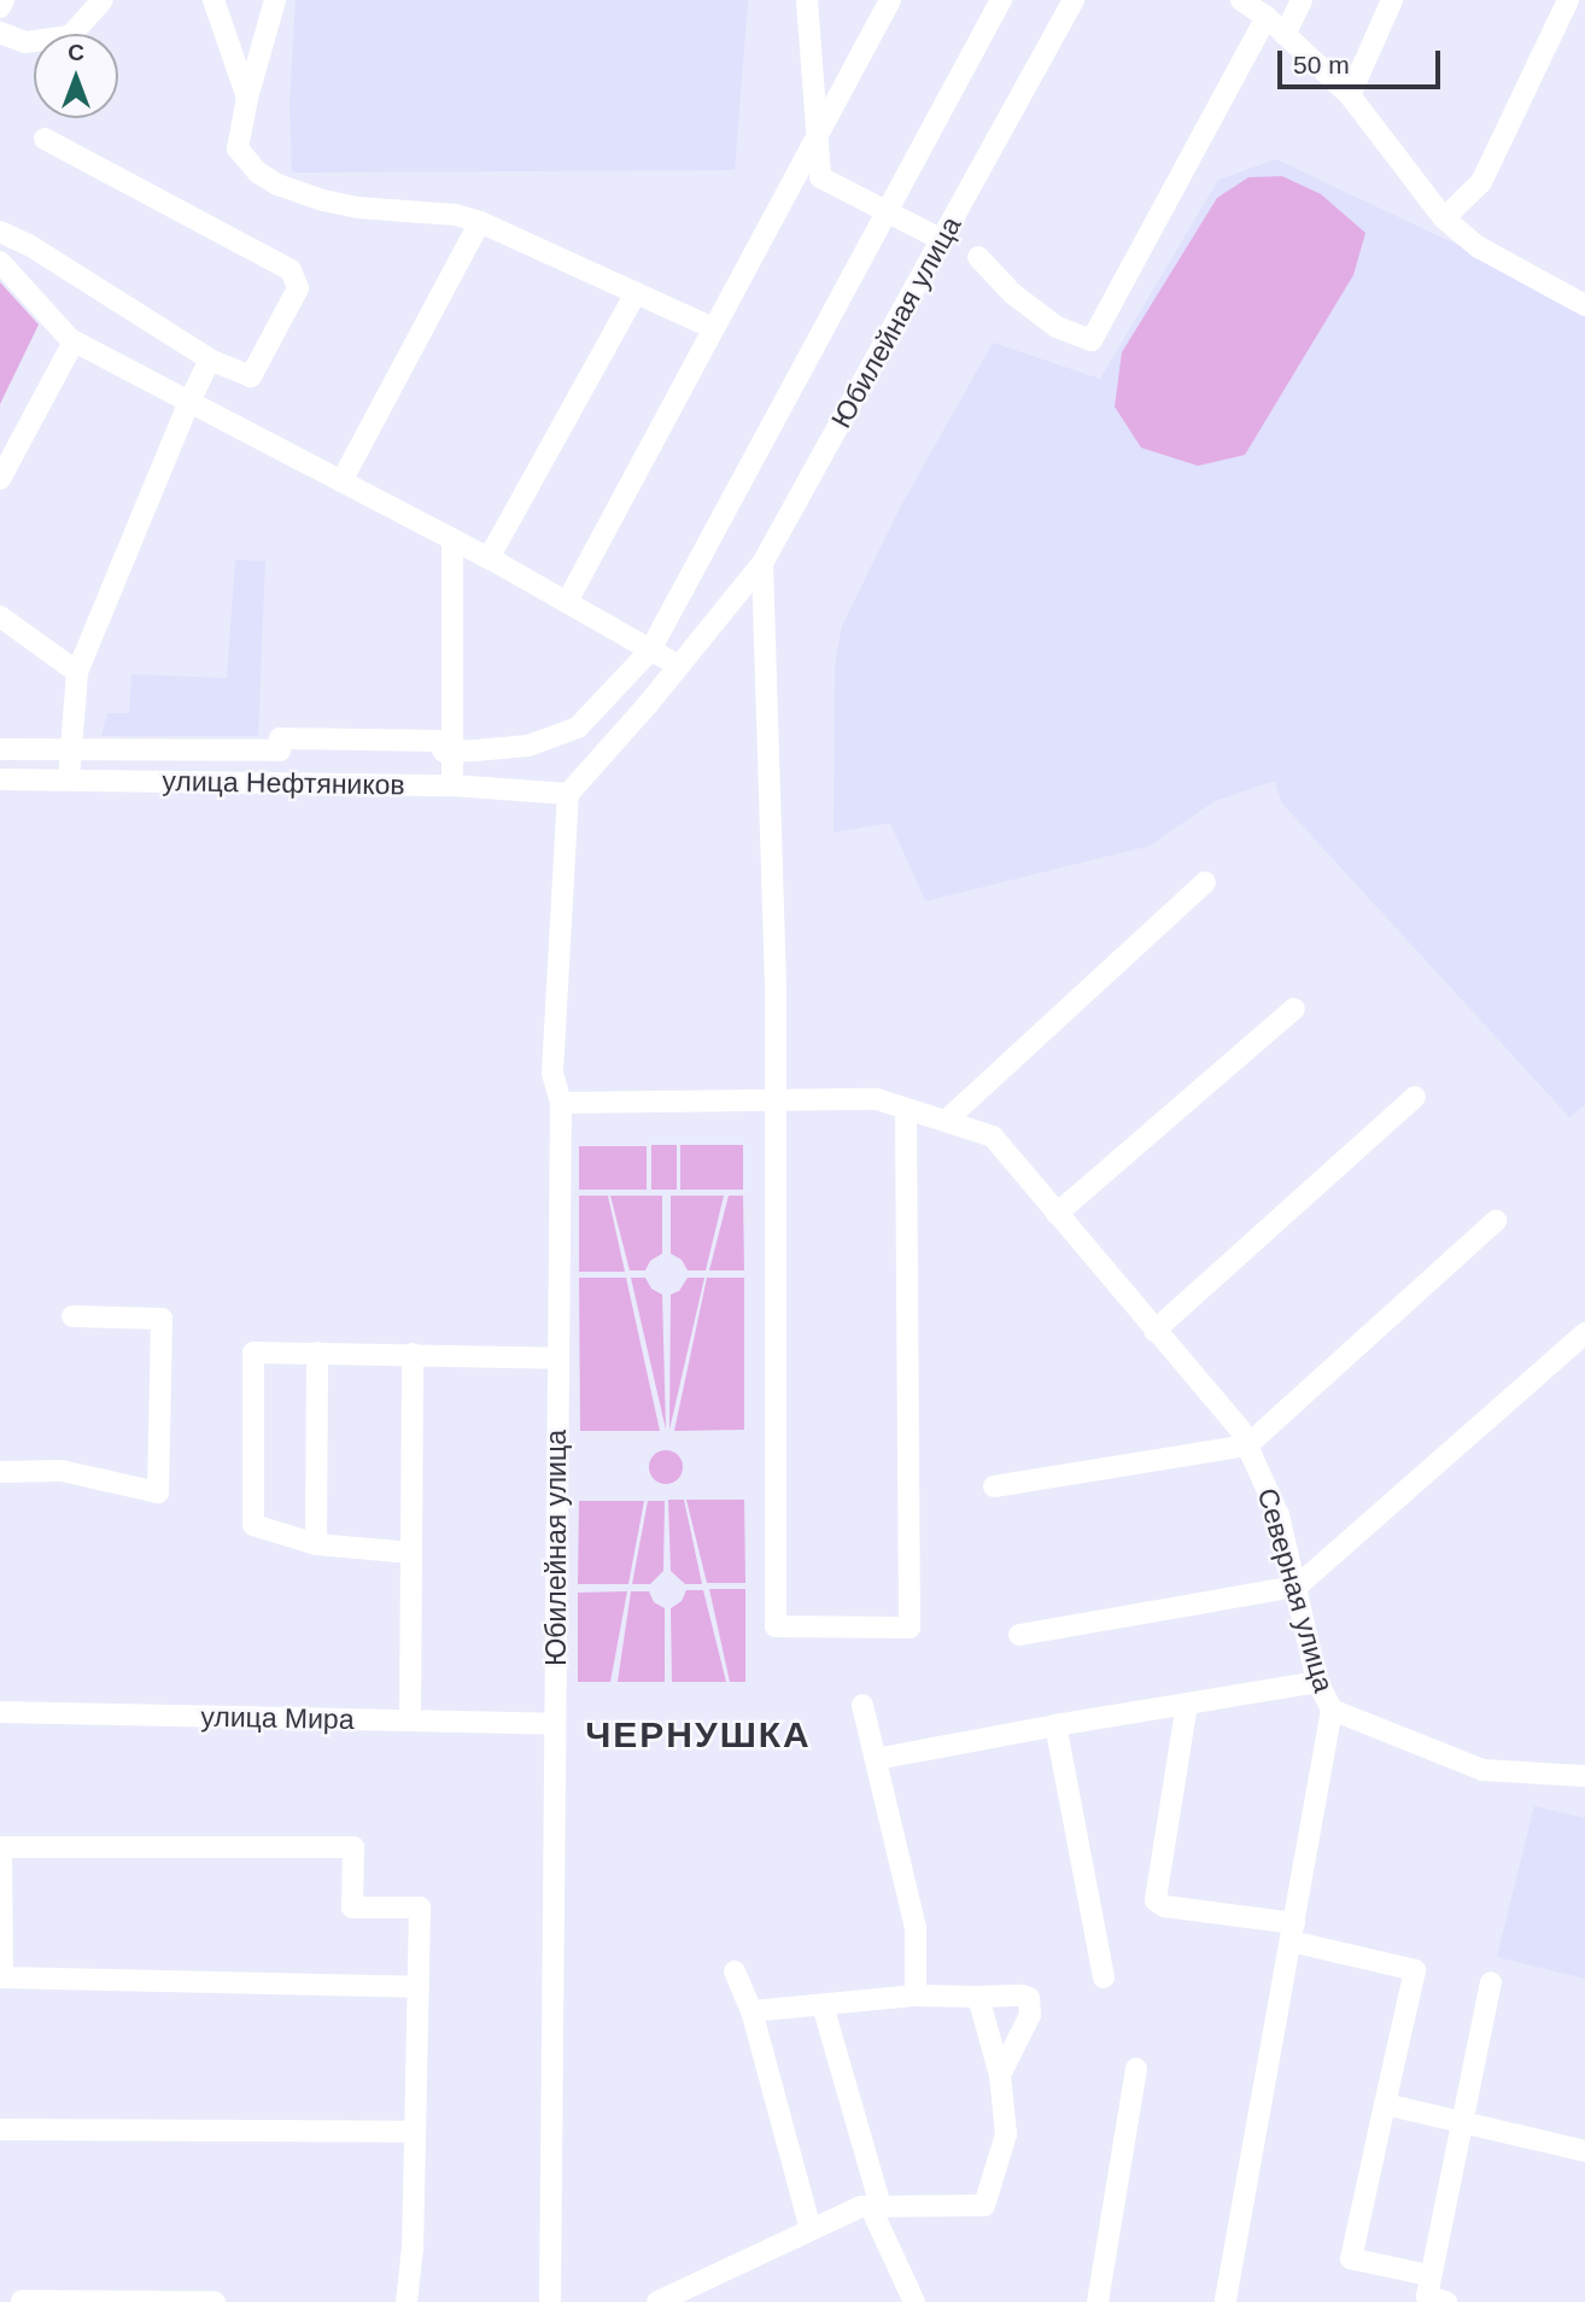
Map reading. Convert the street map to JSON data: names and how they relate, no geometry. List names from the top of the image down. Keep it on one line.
{"streets":{"street":["Юбилейная улица","улица Нефтяников","Северная улица","улица Мира"]},"crossings":[["Юбилейная улица","улица Нефтяников"],["Юбилейная улица","Северная улица"],["Юбилейная улица","улица Мира"]],"districts":["ЧЕРНУШКА"],"scale_bar":"50 m","north":"top"}
